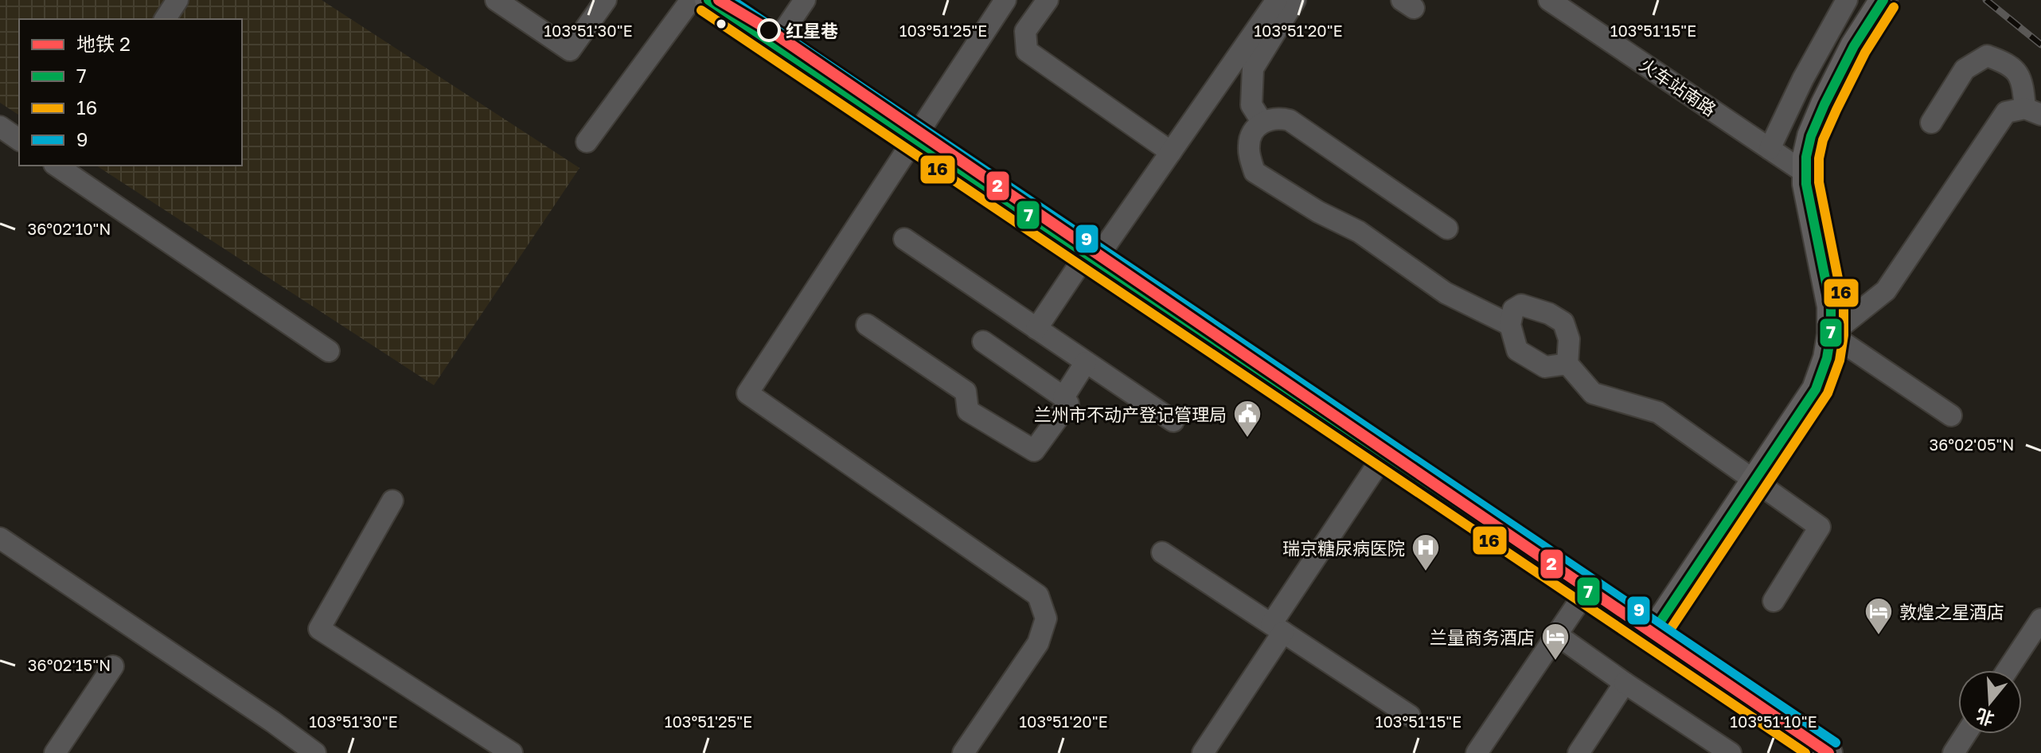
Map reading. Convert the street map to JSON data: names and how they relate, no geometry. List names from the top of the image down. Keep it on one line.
{"streets":{"street":["火车站南路"]},"places":{"other":["红星巷"],"public building":["兰州市不动产登记管理局"],"hospital":["瑞京糖尿病医院"],"hotel":["敦煌之星酒店","兰量商务酒店"]},"lines":["metro line 2","transit line 7","transit line 9","transit line 16"],"legend":["地铁 2","7","16","9"],"north":"bottom","coordinates":["103°51'30\"E","103°51'25\"E","103°51'20\"E","103°51'15\"E","36°02'10\"N","36°02'05\"N","36°02'15\"N","103°51'10\"E"]}
